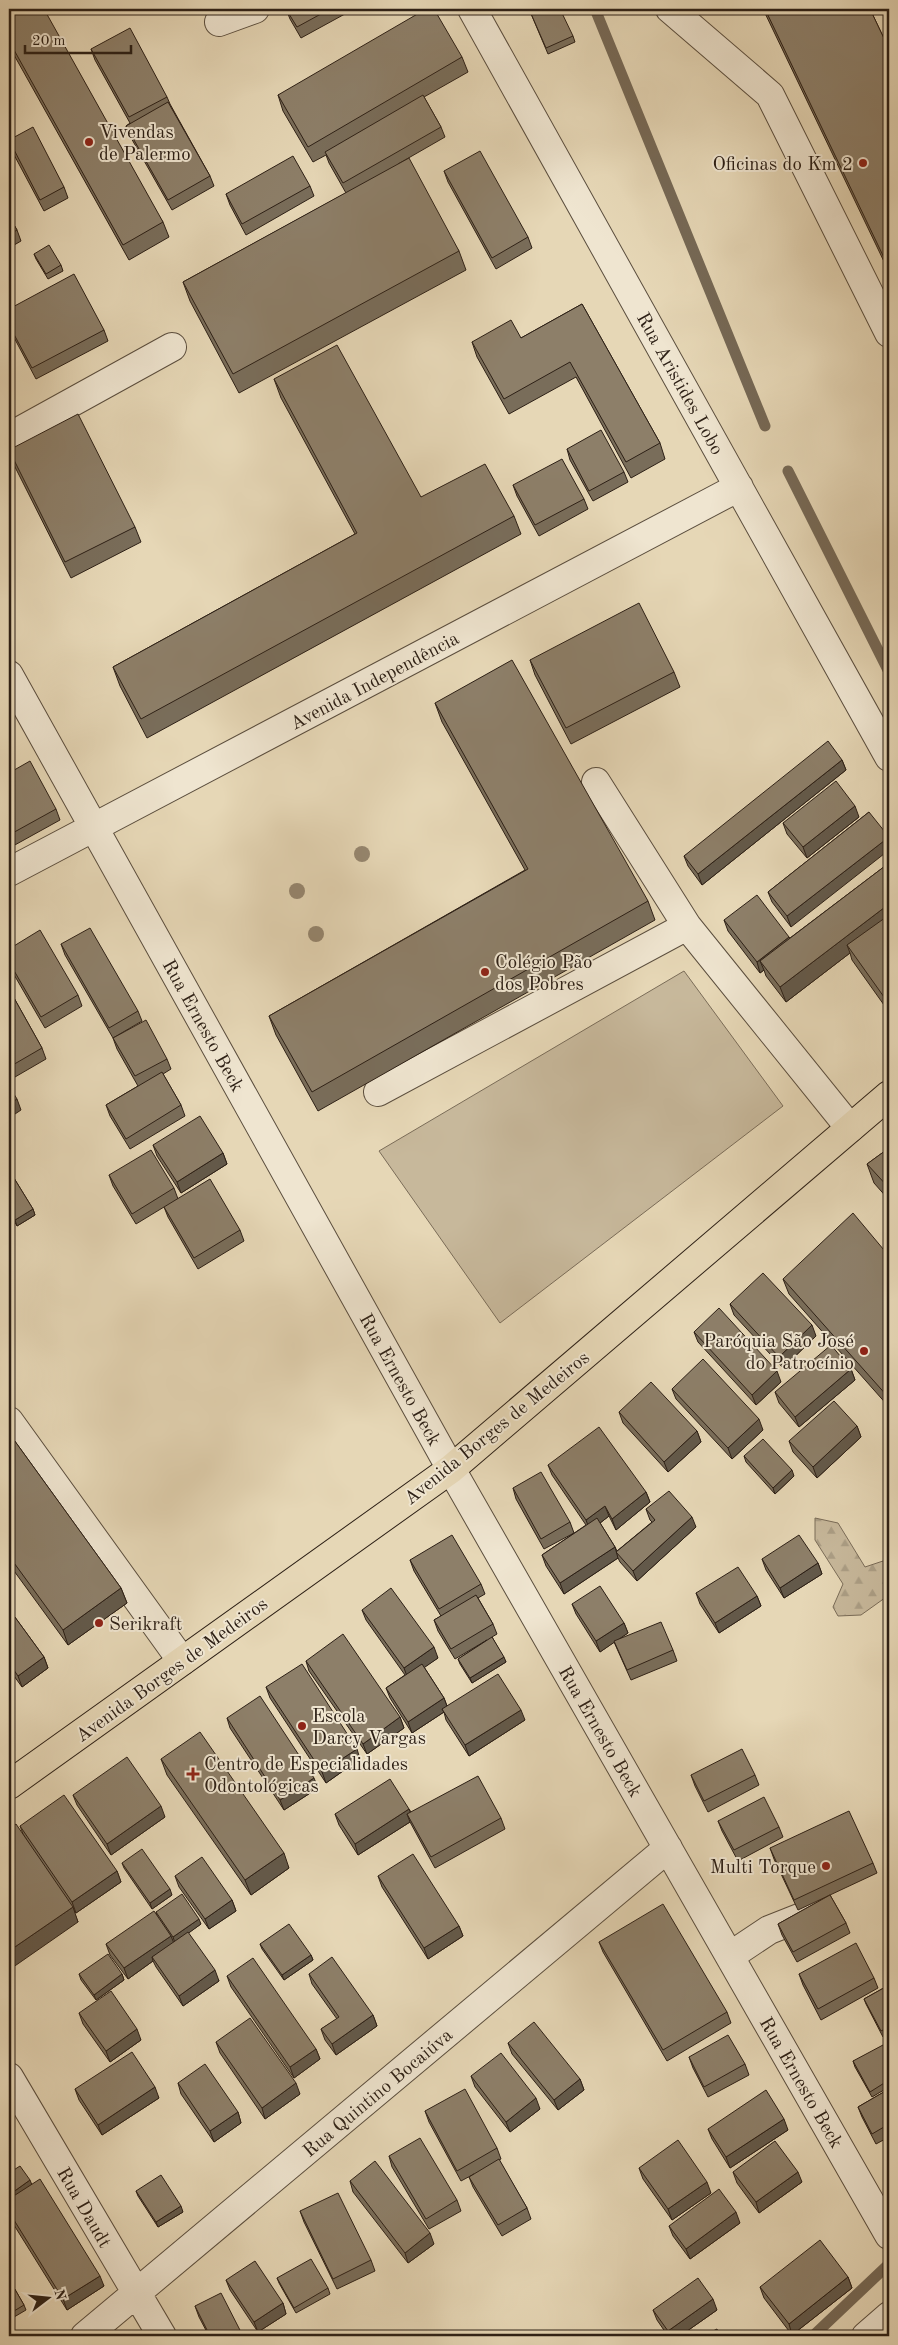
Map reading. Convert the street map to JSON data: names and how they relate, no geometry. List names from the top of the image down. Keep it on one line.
{"streets":{"main road":["Avenida Borges de Medeiros"],"street":["Rua Aristides Lobo","Avenida Independência","Rua Ernesto Beck","Rua Quintino Bocaiúva","Rua Daudt"]},"crossings":[["Rua Aristides Lobo","Avenida Independência"],["Avenida Independência","Rua Ernesto Beck"],["Rua Ernesto Beck","Avenida Borges de Medeiros"],["Rua Ernesto Beck","Rua Quintino Bocaiúva"],["Rua Quintino Bocaiúva","Rua Daudt"]],"places":{"other":["Vivendas de Palermo","Oficinas do Km 2","Colégio Pão dos Pobres","Paróquia São José do Patrocínio","Serikraft","Escola Darcy Vargas","Multi Torque"],"health":["Centro de Especialidades Odontológicas"]},"scale_bar":"20 m","north":"right"}
